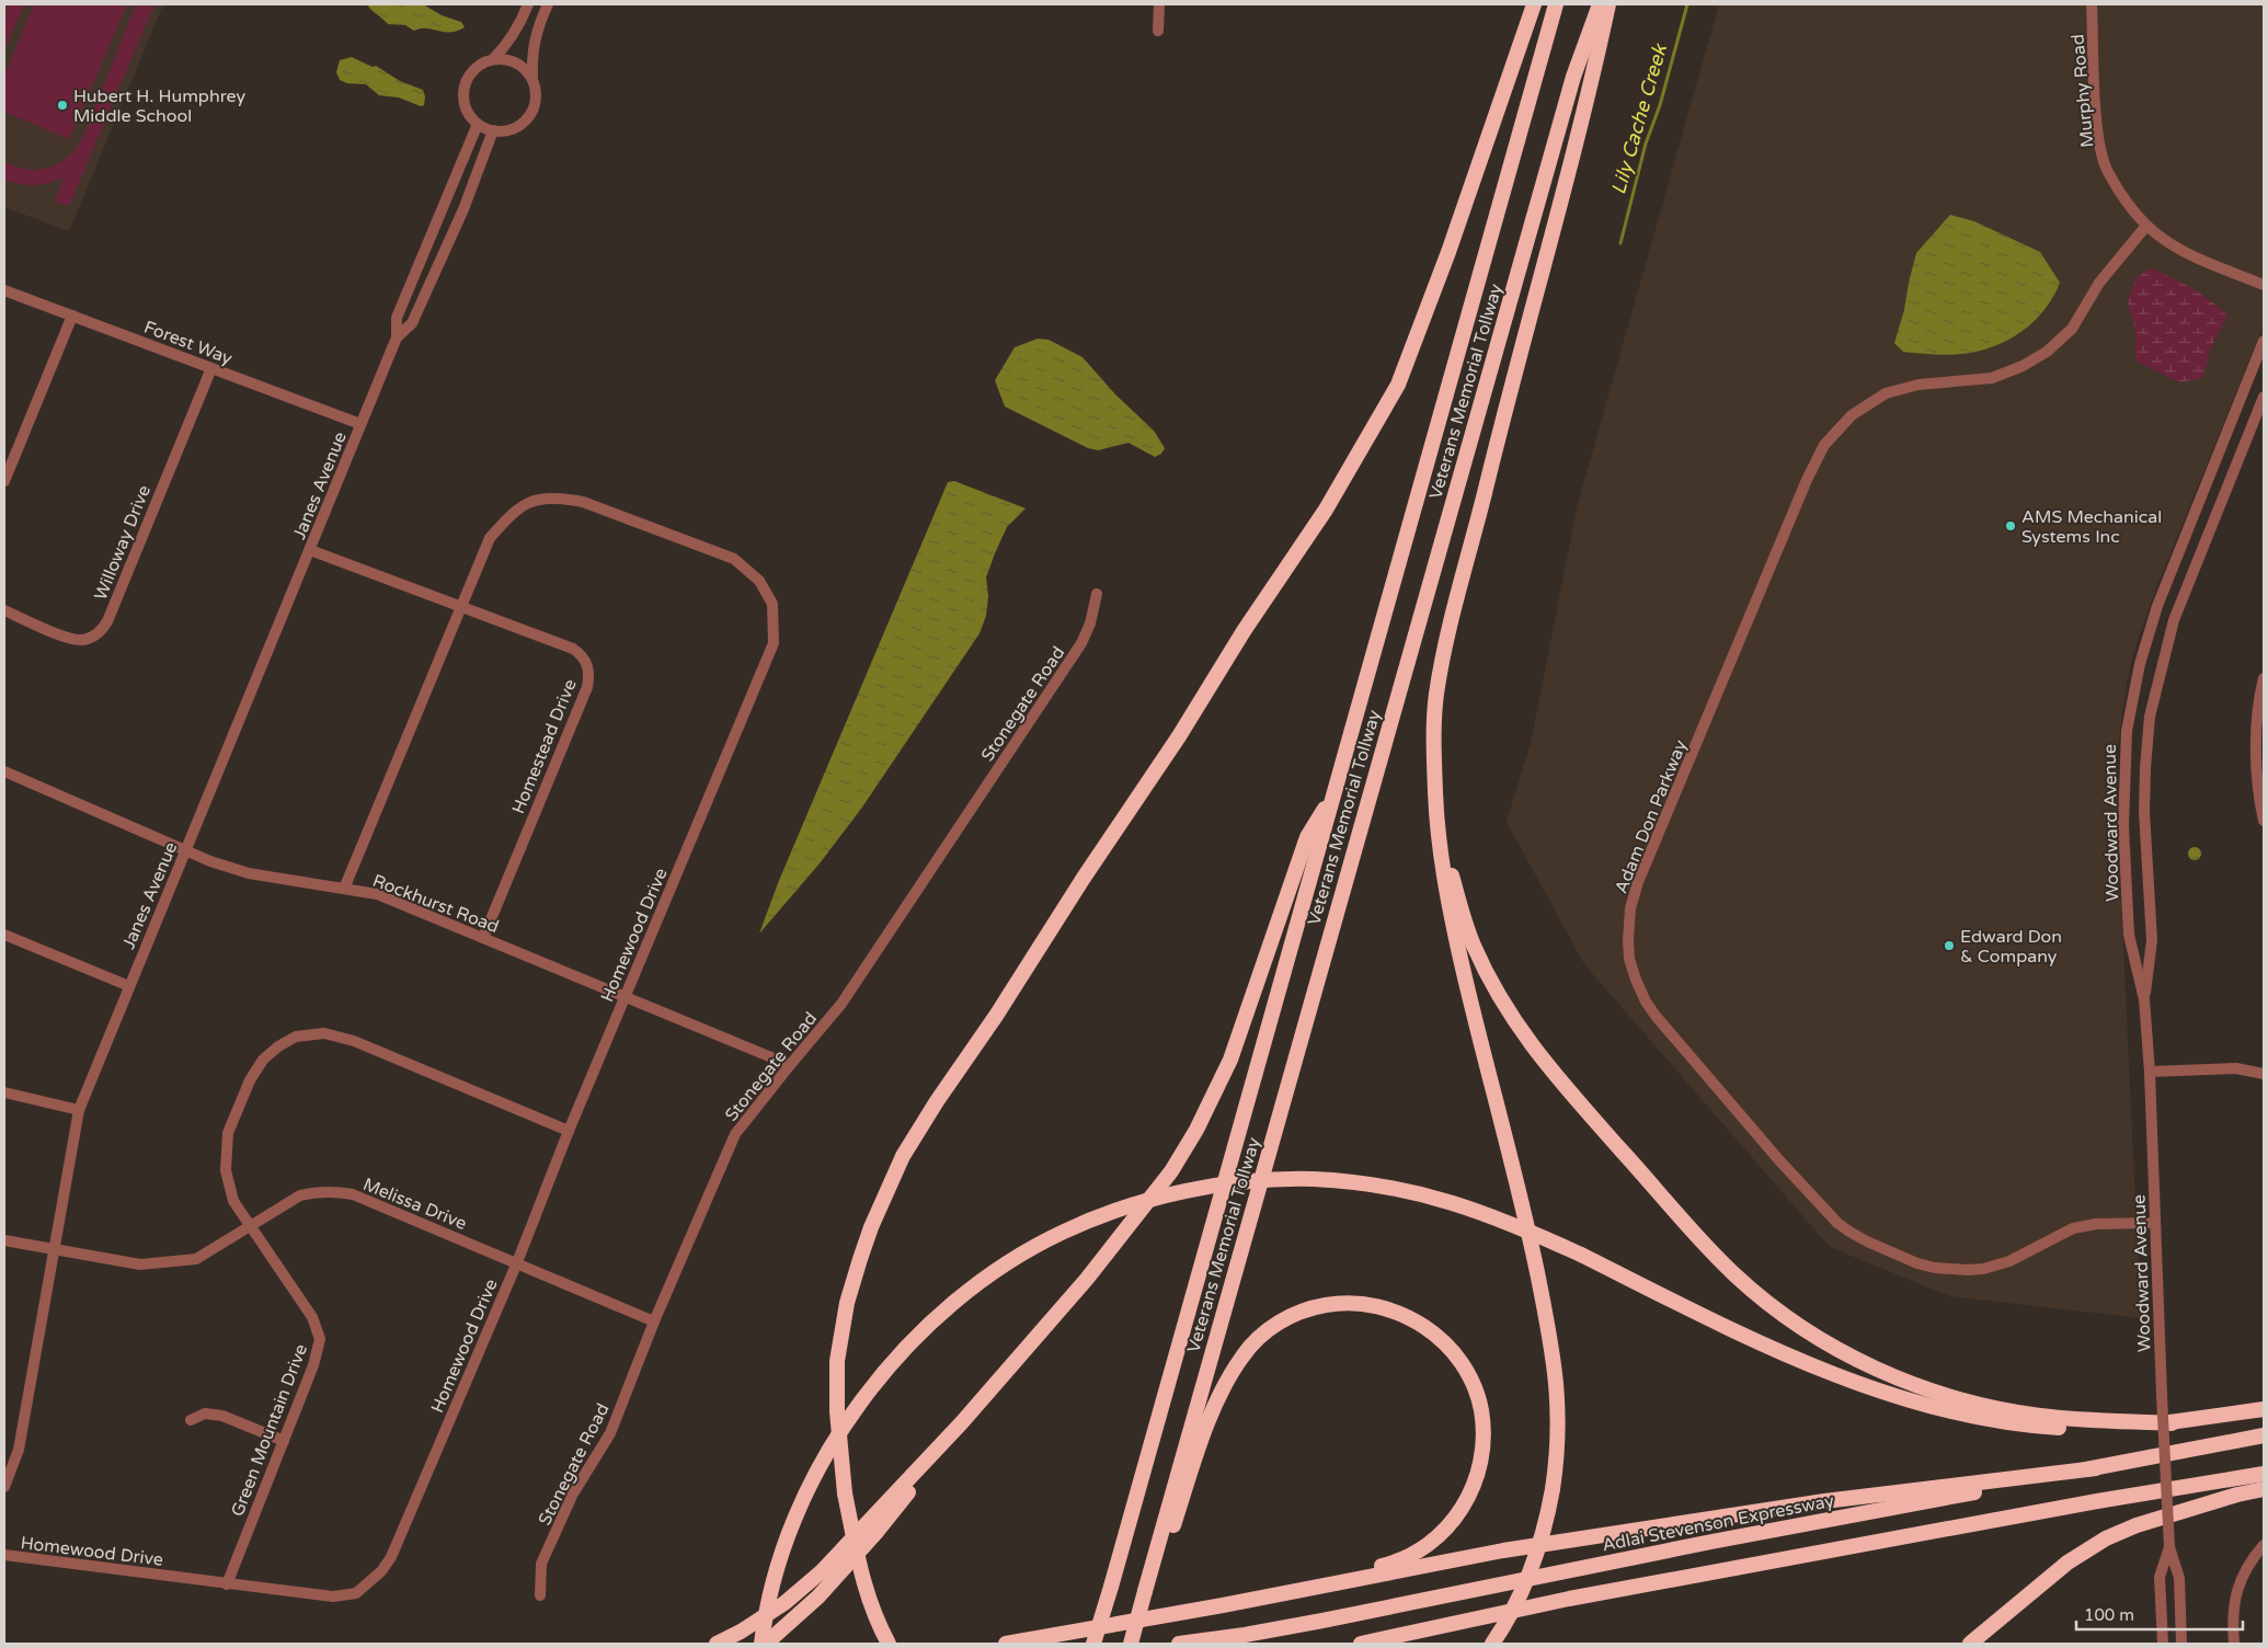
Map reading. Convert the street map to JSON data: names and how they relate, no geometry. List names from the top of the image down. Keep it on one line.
{"streets":{"highway":["Veterans Memorial Tollway","Adlai Stevenson Expressway"],"street":["Murphy Road","Forest Way","Janes Avenue","Willoway Drive","Stonegate Road","Homestead Drive","Adam Don Parkway","Woodward Avenue","Rockhurst Road","Homewood Drive","Melissa Drive","Green Mountain Drive"]},"crossings":[["Murphy Road","Adam Don Parkway"],["Forest Way","Janes Avenue"],["Forest Way","Willoway Drive"],["Janes Avenue","Homestead Drive"],["Janes Avenue","Rockhurst Road"],["Janes Avenue","Melissa Drive"],["Stonegate Road","Rockhurst Road"],["Stonegate Road","Melissa Drive"],["Homestead Drive","Rockhurst Road"],["Homestead Drive","Homewood Drive"],["Adam Don Parkway","Woodward Avenue"],["Rockhurst Road","Homewood Drive"],["Homewood Drive","Melissa Drive"],["Homewood Drive","Green Mountain Drive"],["Melissa Drive","Green Mountain Drive"]],"water":["Lily Cache Creek"],"places":["Hubert H. Humphrey Middle School","AMS Mechanical Systems Inc","Edward Don & Company"],"scale_bar":"100 m"}
